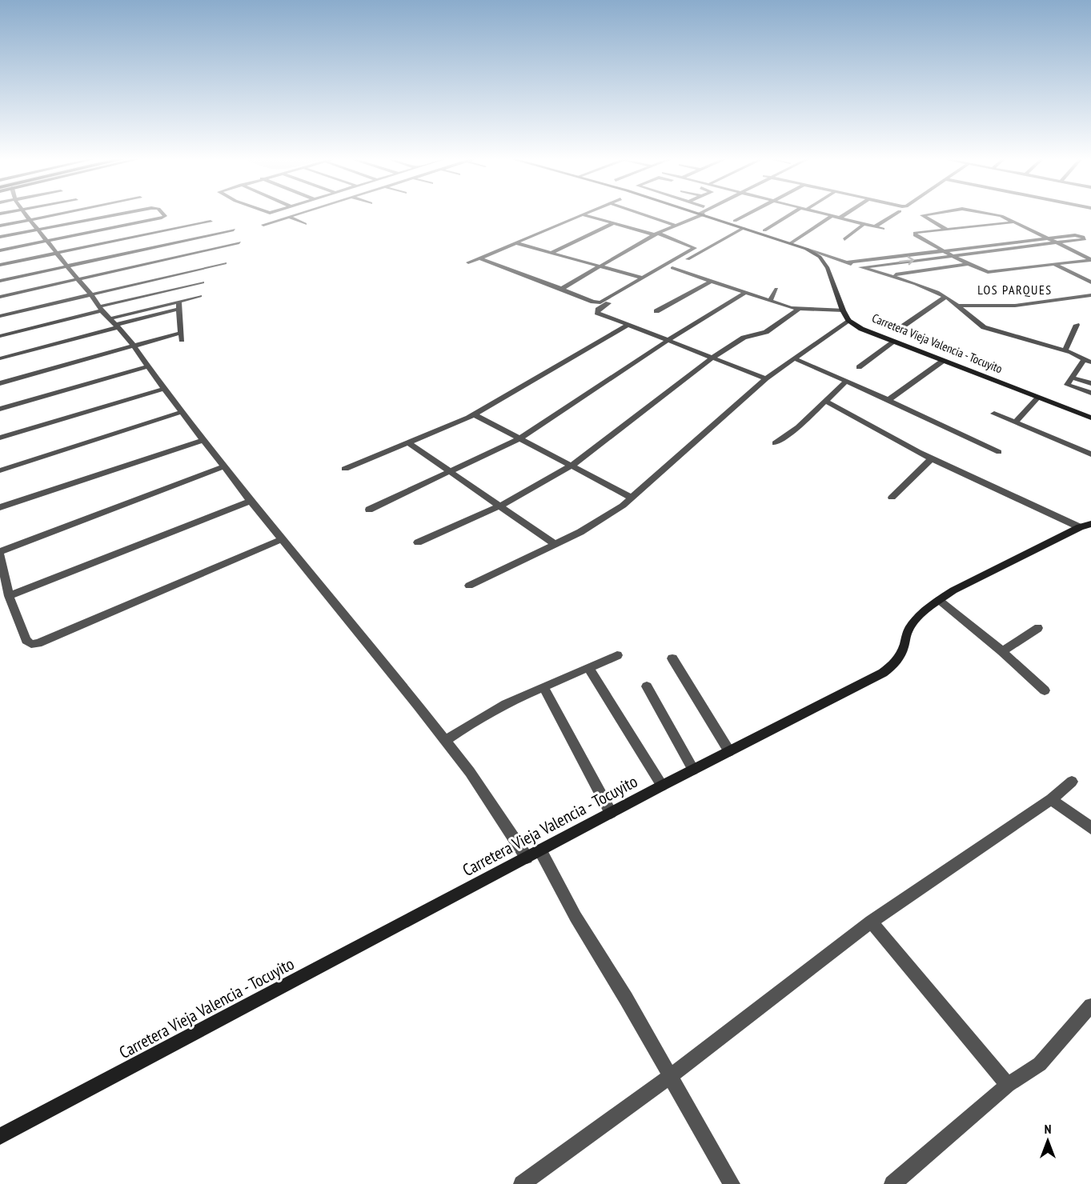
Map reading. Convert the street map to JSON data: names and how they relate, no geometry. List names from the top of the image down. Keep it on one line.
{"streets":{"street":["Carretera Vieja Valencia - Tocuyito"]},"districts":["LOS PARQUES"],"north":"top"}
